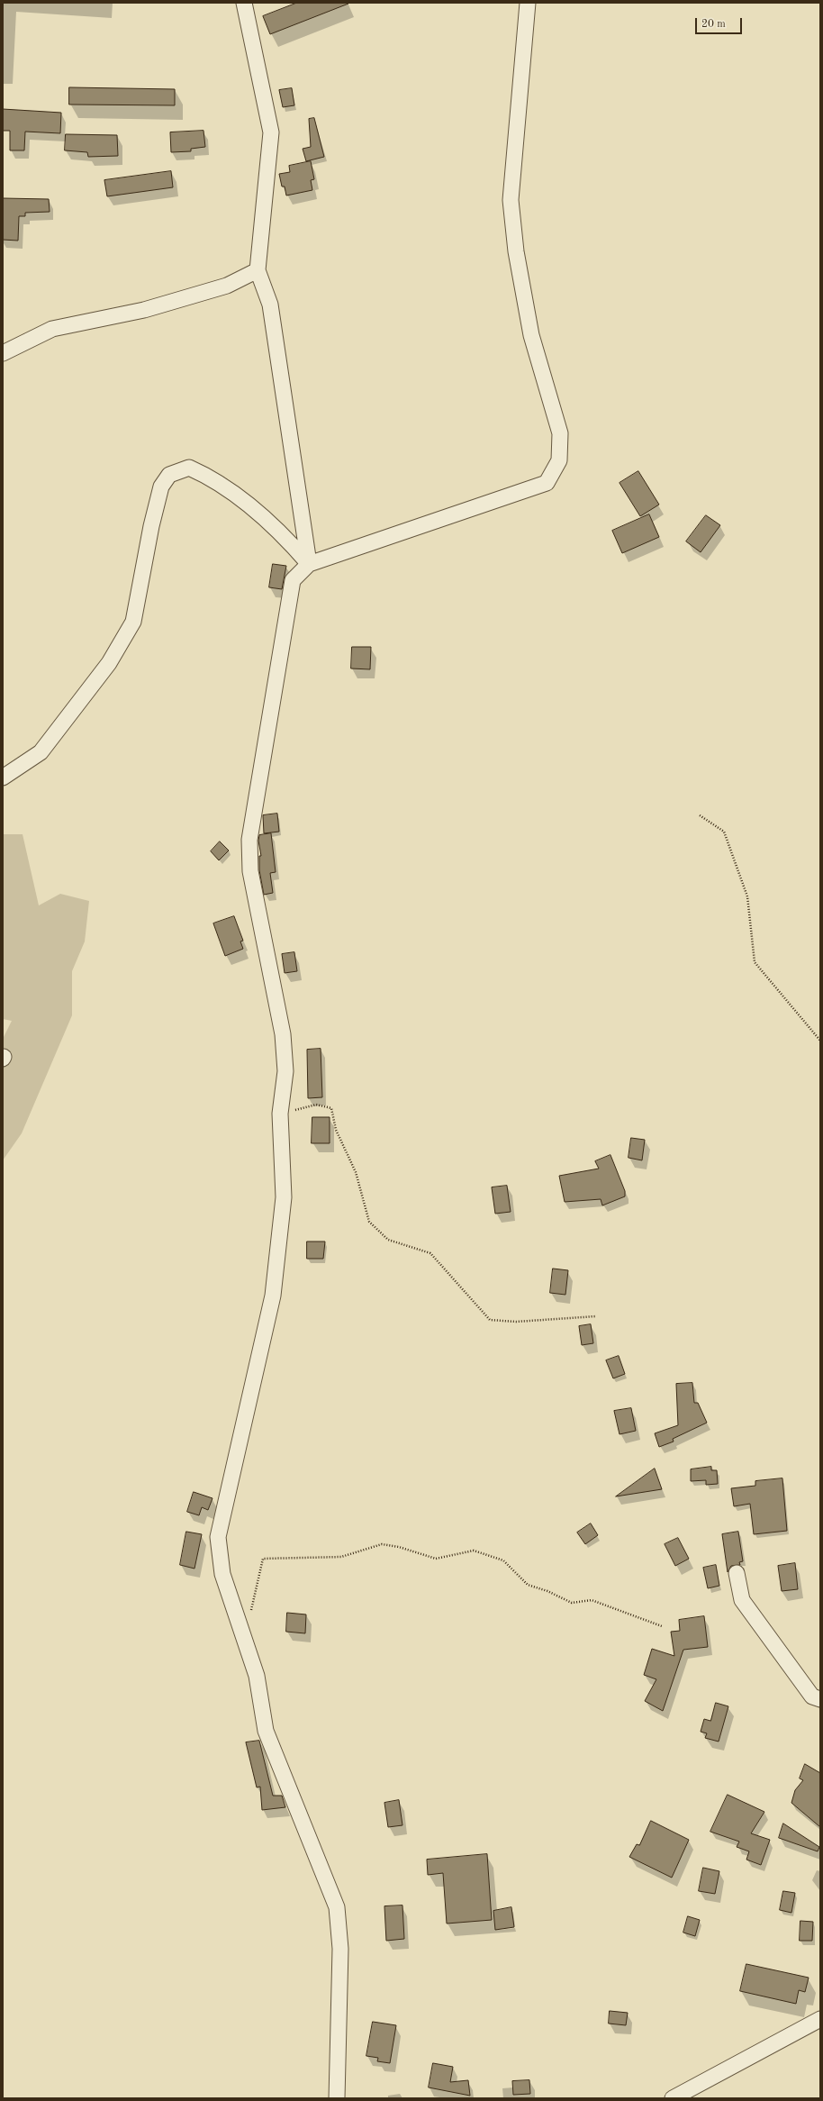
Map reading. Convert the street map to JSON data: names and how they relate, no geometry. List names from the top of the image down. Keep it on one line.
{"scale_bar":"20 m"}
